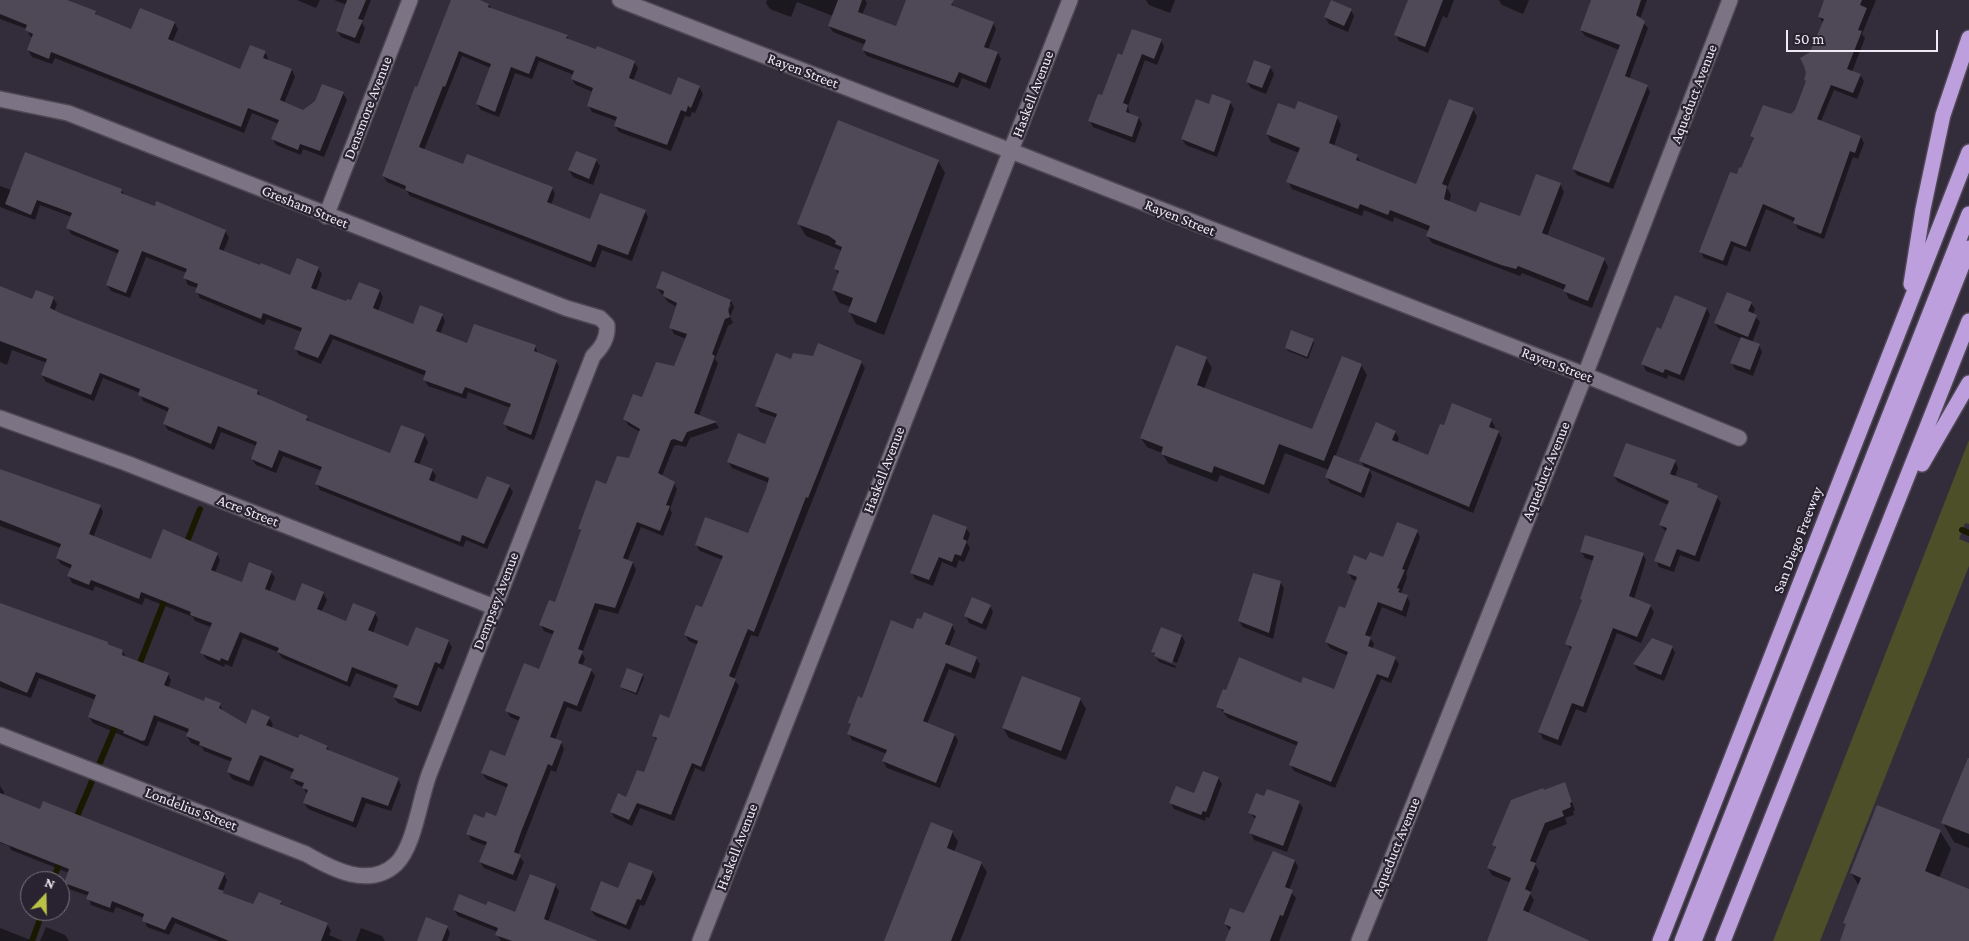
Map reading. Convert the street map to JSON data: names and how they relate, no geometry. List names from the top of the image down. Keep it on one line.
{"streets":{"highway":["San Diego Freeway"],"street":["Rayen Street","Haskell Avenue","Aqueduct Avenue","Densmore Avenue","Gresham Street","Acre Street","Dempsey Avenue","Londelius Street"]},"crossings":[["Rayen Street","Haskell Avenue"],["Rayen Street","Aqueduct Avenue"],["Densmore Avenue","Gresham Street"],["Gresham Street","Dempsey Avenue"],["Acre Street","Dempsey Avenue"],["Dempsey Avenue","Londelius Street"]],"scale_bar":"50 m","north":"top"}
